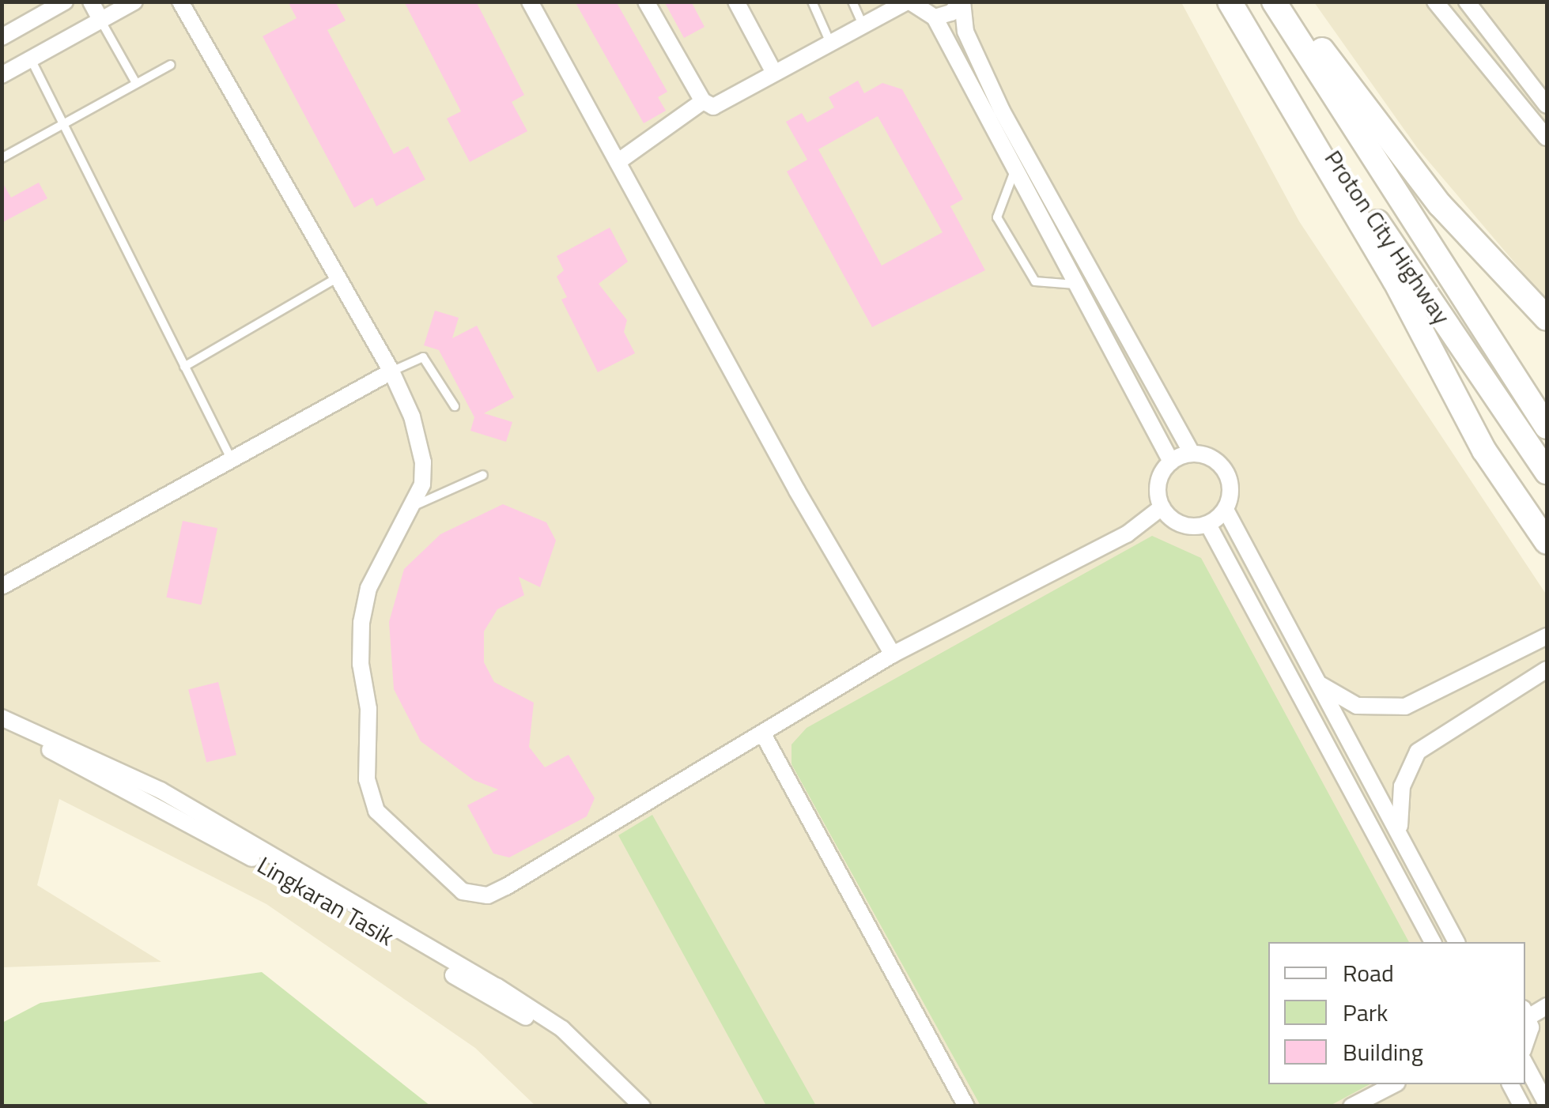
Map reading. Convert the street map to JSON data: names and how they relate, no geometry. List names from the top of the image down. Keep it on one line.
{"streets":{"main road":["Proton City Highway"],"street":["Lingkaran Tasik"]},"legend":["Road","Park","Building"]}
